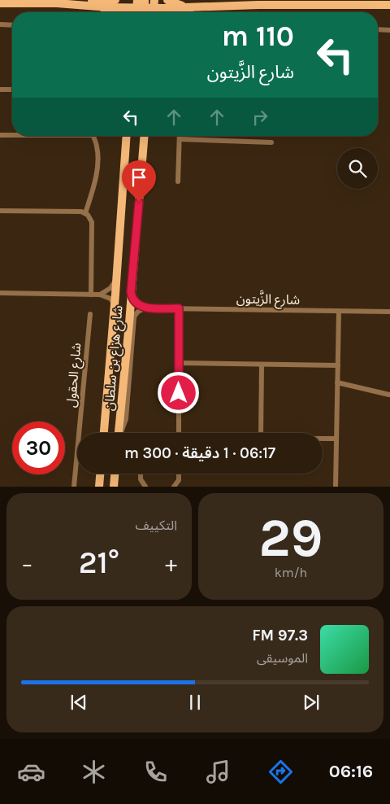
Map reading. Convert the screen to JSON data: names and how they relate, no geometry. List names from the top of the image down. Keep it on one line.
{"streets":{"main road":["شارع هزاع بن سلطان"],"street":["شارع الزَّيتون","شارع الحقول"]},"page":{"turn":["110 m","شارع الزَّيتون"],"limit":"30","trip":"06:17 · 1 دقيقة · 300 m","tile":[["29","km/h"],"التكييف"],"heat":["−","21°","+"],"song":["97.3 FM","الموسيقى"],"tabs":"06:16"}}
